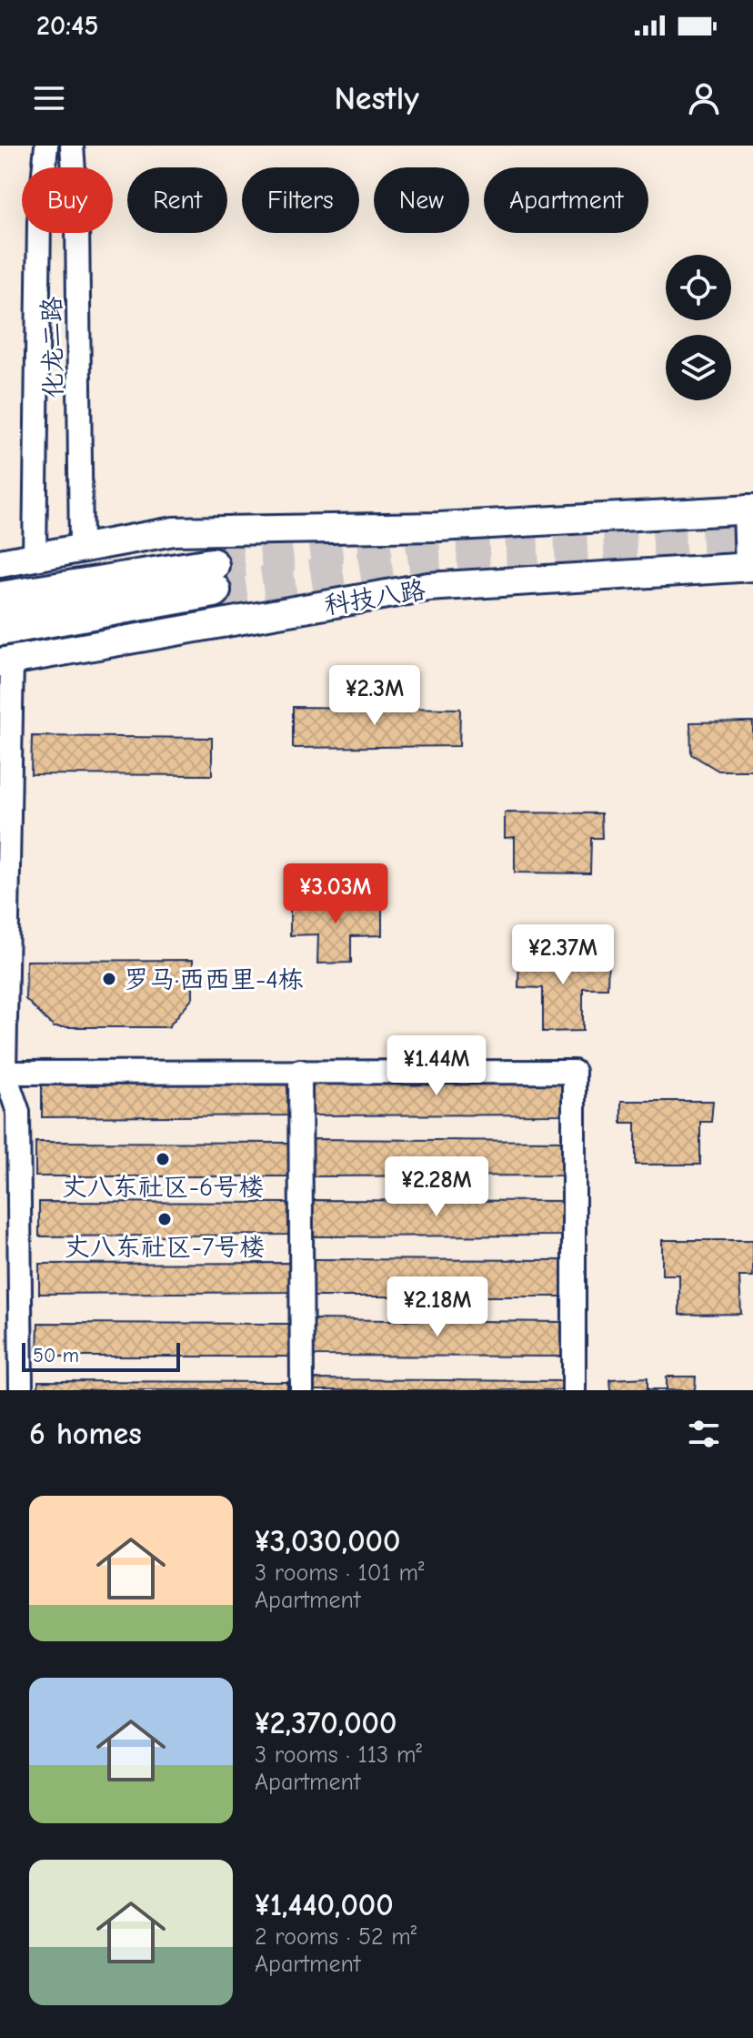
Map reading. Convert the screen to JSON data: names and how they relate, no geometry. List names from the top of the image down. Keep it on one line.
{"streets":{"main road":["科技八路"],"street":["化龙二路"]},"places":["罗马·西西里-4栋","丈八东社区-6号楼","丈八东社区-7号楼"],"scale_bar":"50 m","page":{"status":"20:45","header":"Nestly","chip":["Buy","Rent","Filters","New","Apartment"],"price":["¥2.3M","¥3.03M","¥2.37M","¥1.44M","¥2.28M","¥2.18M"],"scale":"50 m","heading":"6 homes","list":[{"name":"¥3,030,000","note":"3 rooms · 101 m² · Apartment"},{"name":"¥2,370,000","note":"3 rooms · 113 m² · Apartment"},{"name":"¥1,440,000","note":"2 rooms · 52 m² · Apartment"}]}}
